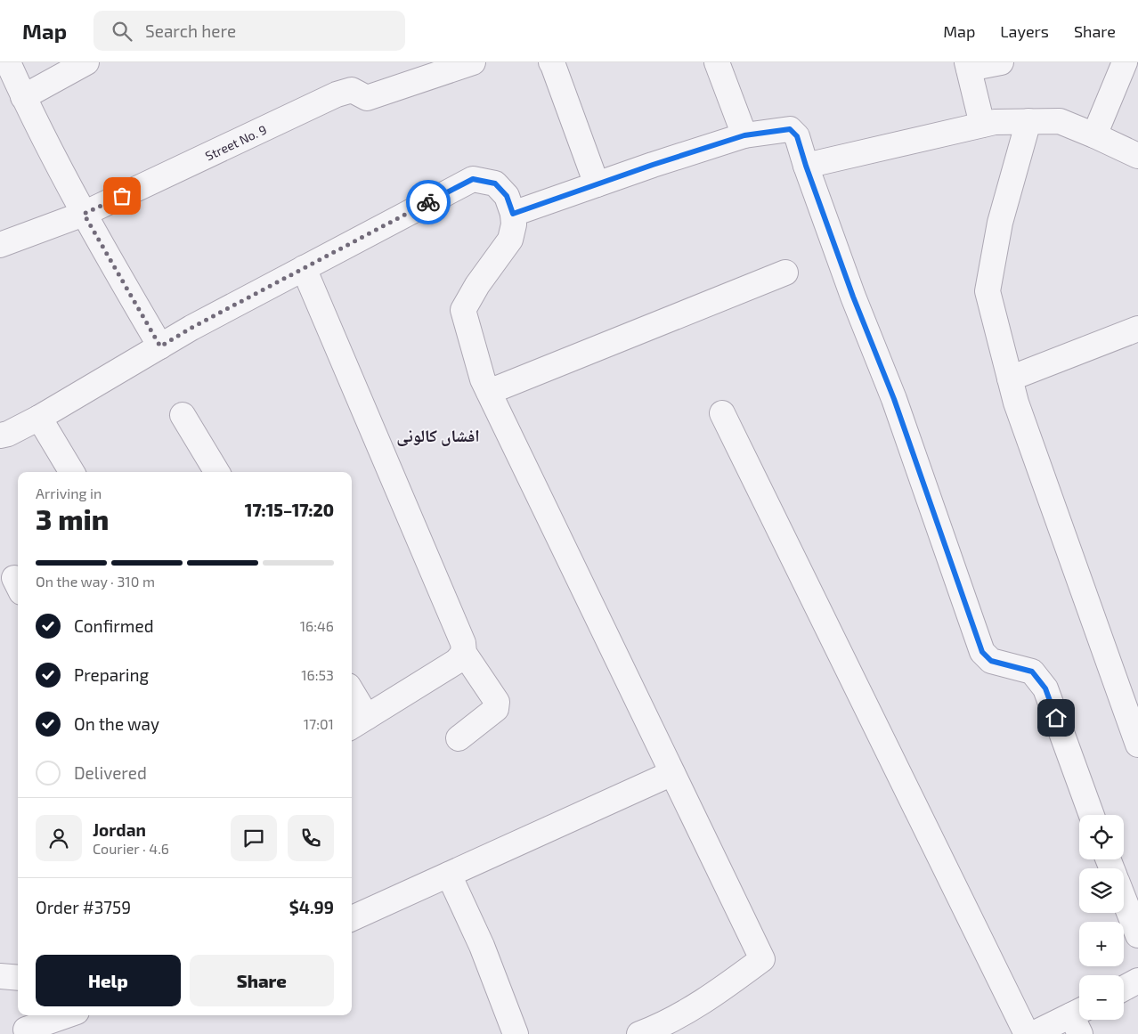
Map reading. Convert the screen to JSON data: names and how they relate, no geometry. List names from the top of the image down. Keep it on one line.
{"streets":{"street":["Street No. 9"]},"districts":["افشاں کالونی"],"page":{"header":"Map","search":"Search here","nav":["Map","Layers","Share"],"heading":["3 min","Arriving in","17:15–17:20"],"panel":["Jordan","Courier · 4.6","Order #3759","$4.99"],"bar":"On the way · 310 m","list":[["Confirmed","16:46"],["Preparing","16:53"],["On the way","17:01"],"Delivered"],"map_buttons":["+","−"],"buttons":["Help","Share"]}}
